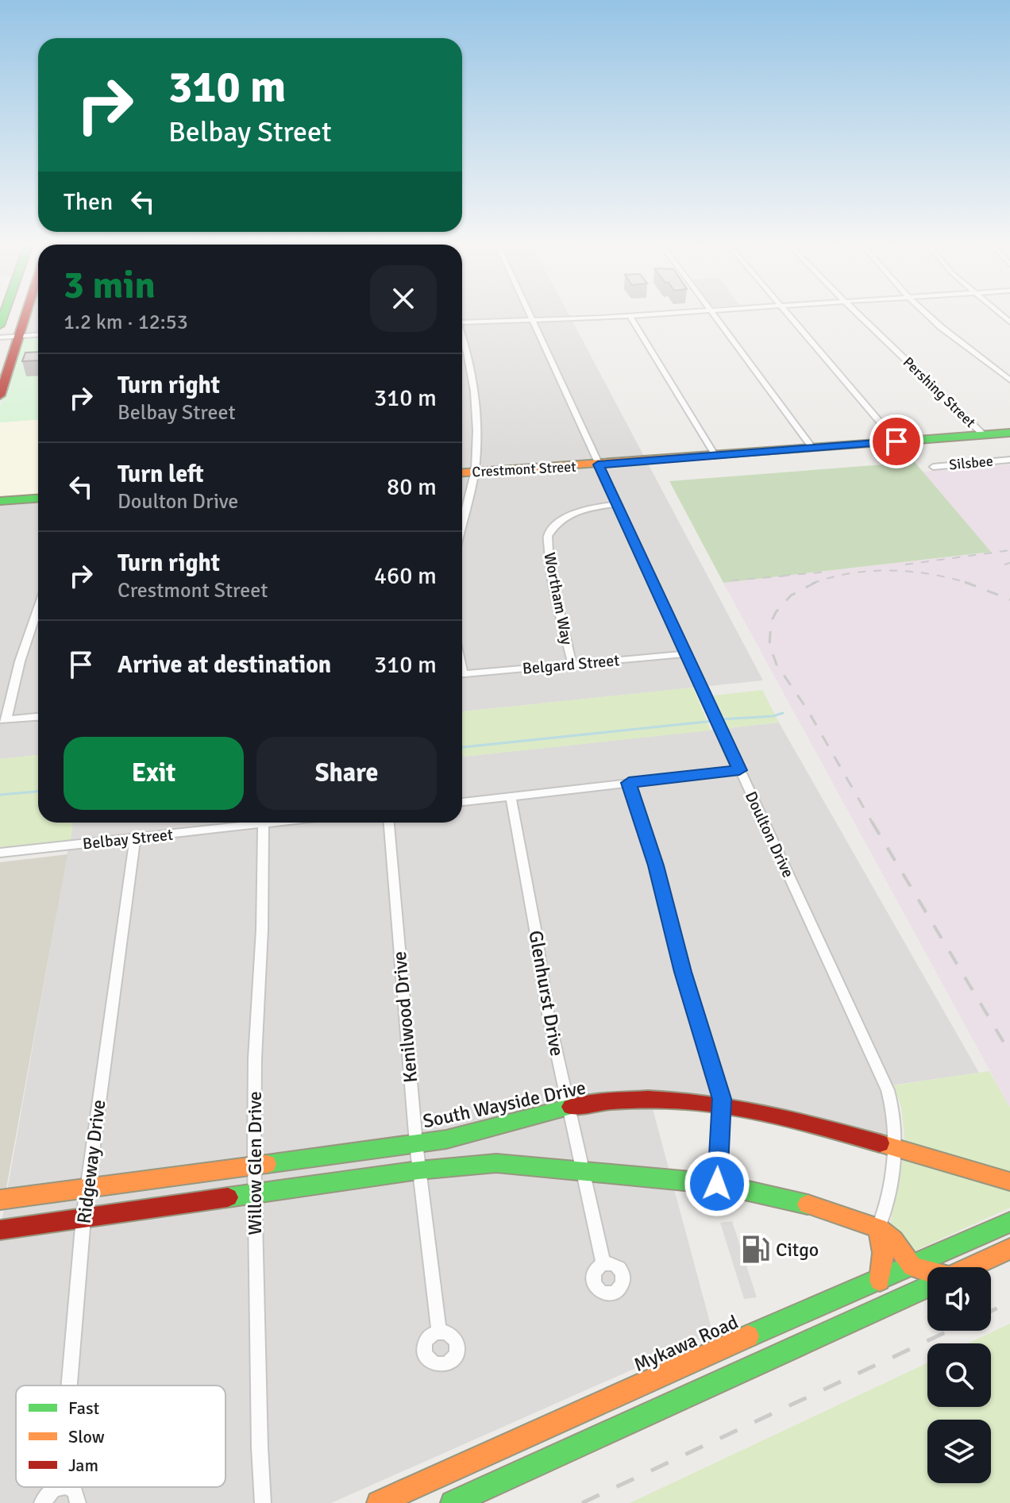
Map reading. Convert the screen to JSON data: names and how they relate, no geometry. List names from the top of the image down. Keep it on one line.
{"streets":{"street":["Pershing Street","Silsbee","Crestmont Street","Wortham Way","Belgard Street","Doulton Drive","Belbay Street","Glenhurst Drive","Kenilwood Drive","South Wayside Drive","Ridgeway Drive","Willow Glen Drive","Mykawa Road"]},"crossings":[["Pershing Street","Crestmont Street"],["Crestmont Street","Doulton Drive"],["Wortham Way","Belgard Street"],["Wortham Way","Doulton Drive"],["Belgard Street","Doulton Drive"],["Doulton Drive","South Wayside Drive"],["Belbay Street","Ridgeway Drive"],["Belbay Street","Willow Glen Drive"],["Glenhurst Drive","South Wayside Drive"],["Kenilwood Drive","South Wayside Drive"],["South Wayside Drive","Ridgeway Drive"],["South Wayside Drive","Willow Glen Drive"]],"places":{"fuel station":["Citgo"]},"legend":["Fast","Slow","Jam"],"page":{"turn":["310 m","Belbay Street"],"then":"Then","heading":["3 min","1.2 km · 12:53"],"list":[{"name":"Turn right","note":"Belbay Street","value":"310 m"},{"name":"Turn left","note":"Doulton Drive","value":"80 m"},{"name":"Turn right","note":"Crestmont Street","value":"460 m"},{"name":"Arrive at destination","value":"310 m"}],"buttons":["Exit","Share"]}}
